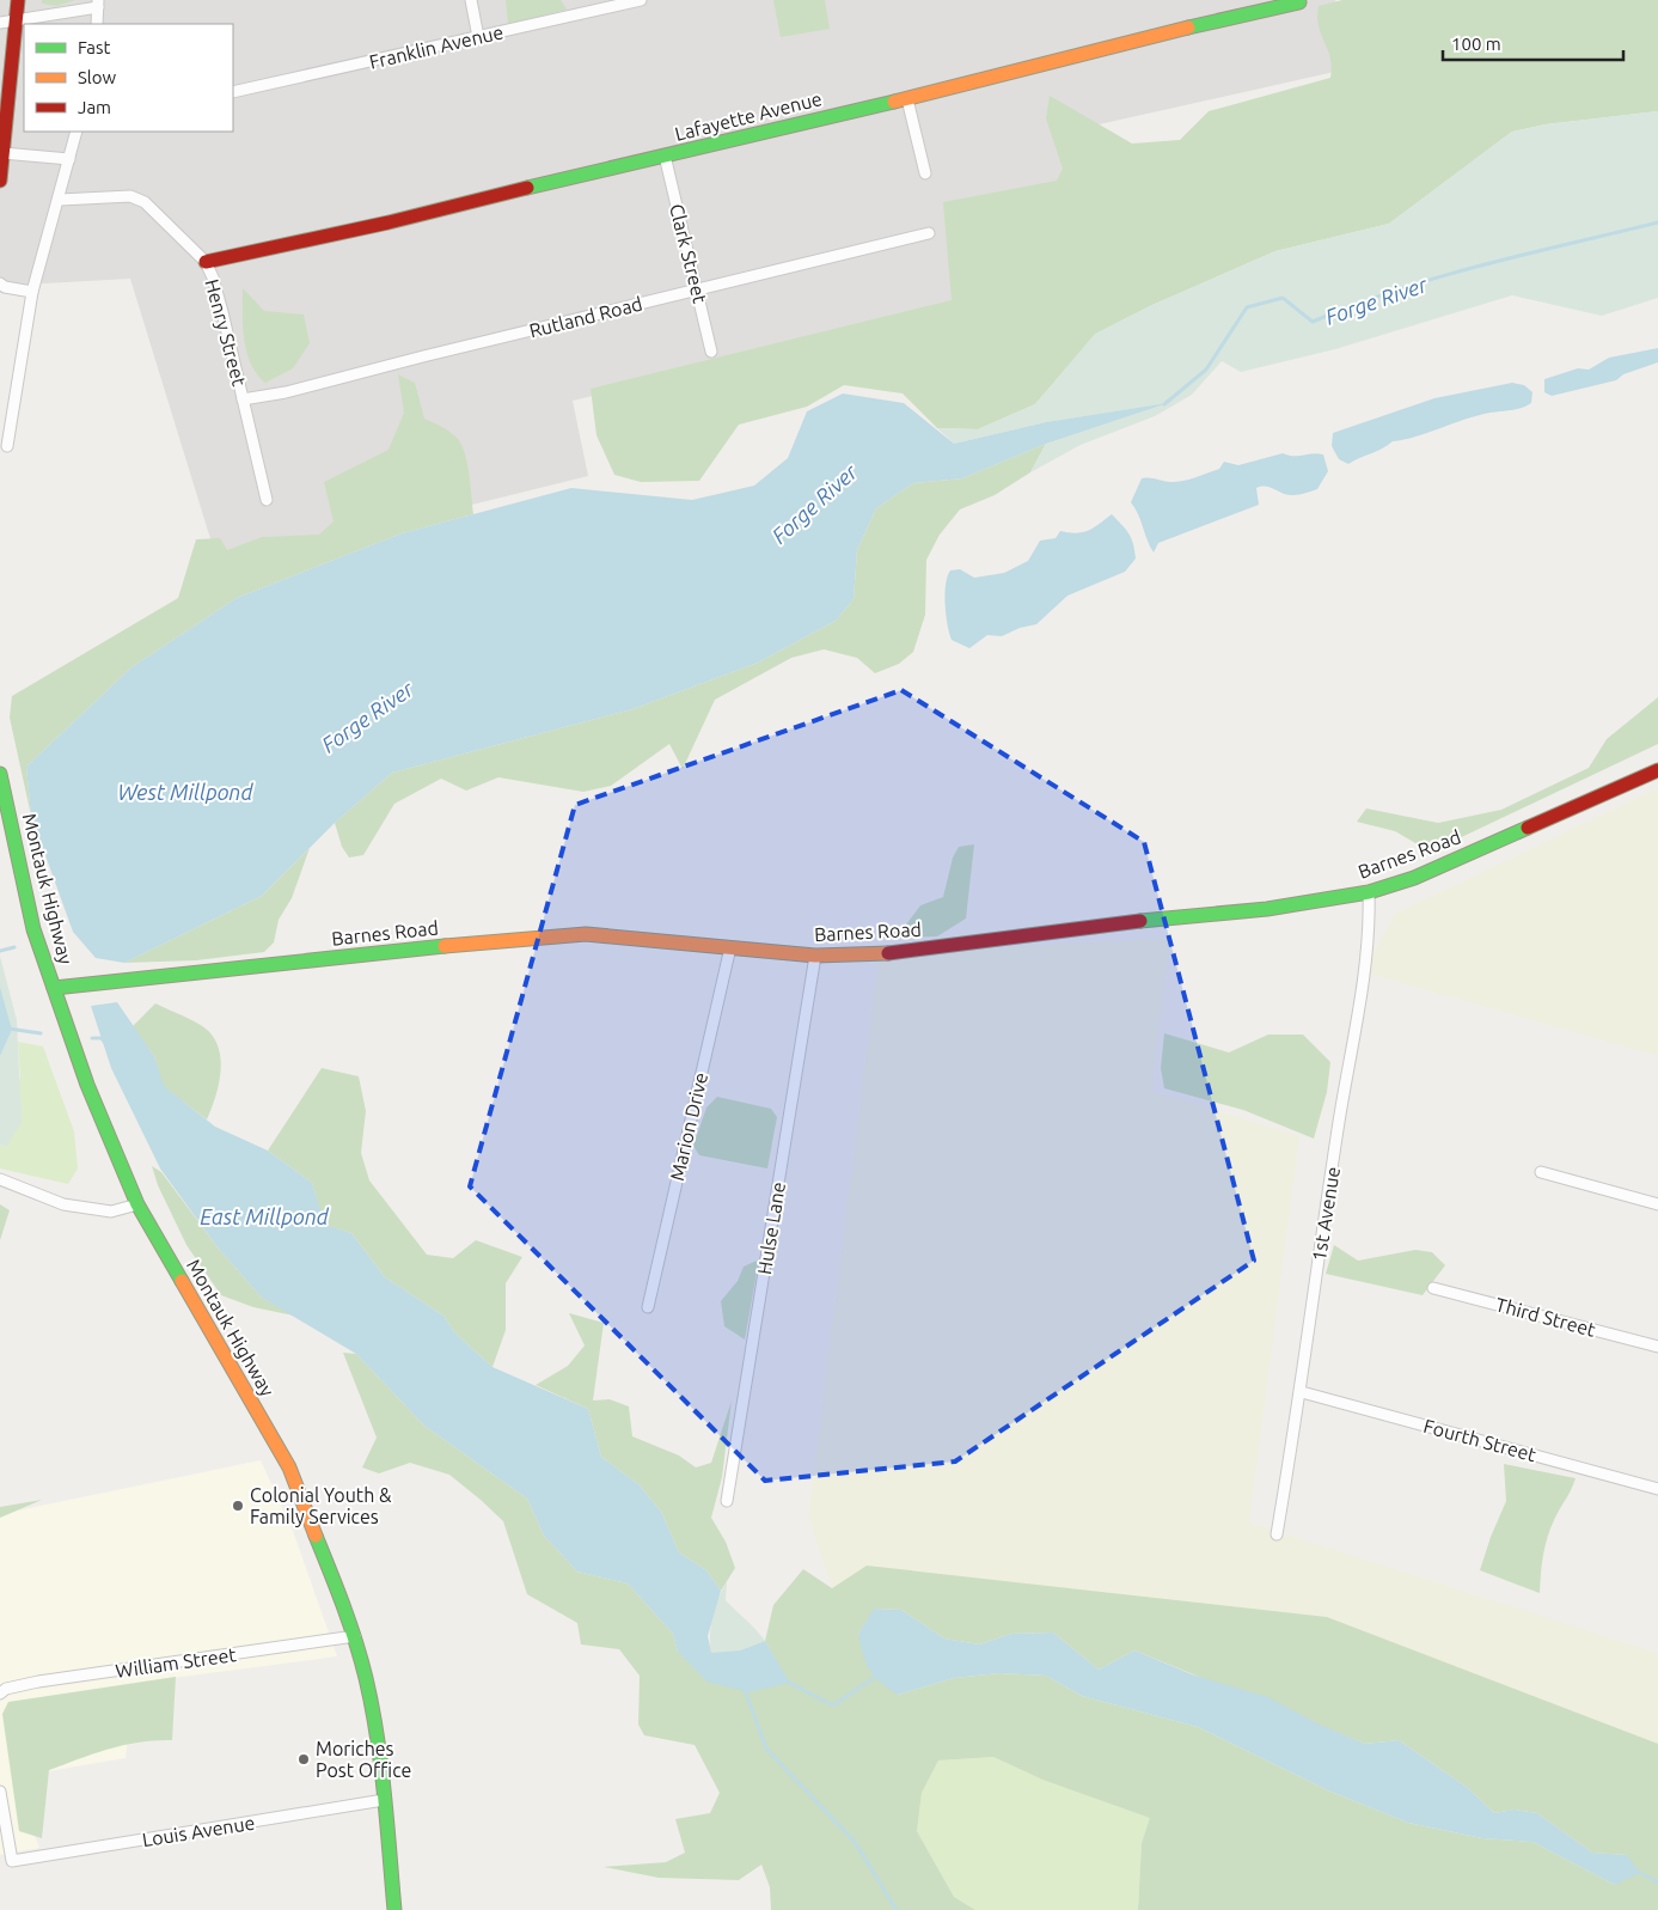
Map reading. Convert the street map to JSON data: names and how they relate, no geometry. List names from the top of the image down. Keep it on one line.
{"streets":{"street":["Franklin Avenue","Lafayette Avenue","Clark Street","Rutland Road","Henry Street","Barnes Road","Montauk Highway","Marion Drive","1st Avenue","Hulse Lane","Third Street","Fourth Street","William Street","Louis Avenue"]},"crossings":[["Lafayette Avenue","Clark Street"],["Lafayette Avenue","Henry Street"],["Clark Street","Rutland Road"],["Rutland Road","Henry Street"],["Barnes Road","Montauk Highway"],["Barnes Road","Marion Drive"],["Barnes Road","1st Avenue"],["Barnes Road","Hulse Lane"],["Montauk Highway","William Street"],["Montauk Highway","Louis Avenue"],["1st Avenue","Fourth Street"]],"water":["Forge River","West Millpond","East Millpond"],"places":["Colonial Youth & Family Services","Moriches Post Office"],"legend":["Fast","Slow","Jam"],"scale_bar":"100 m"}
